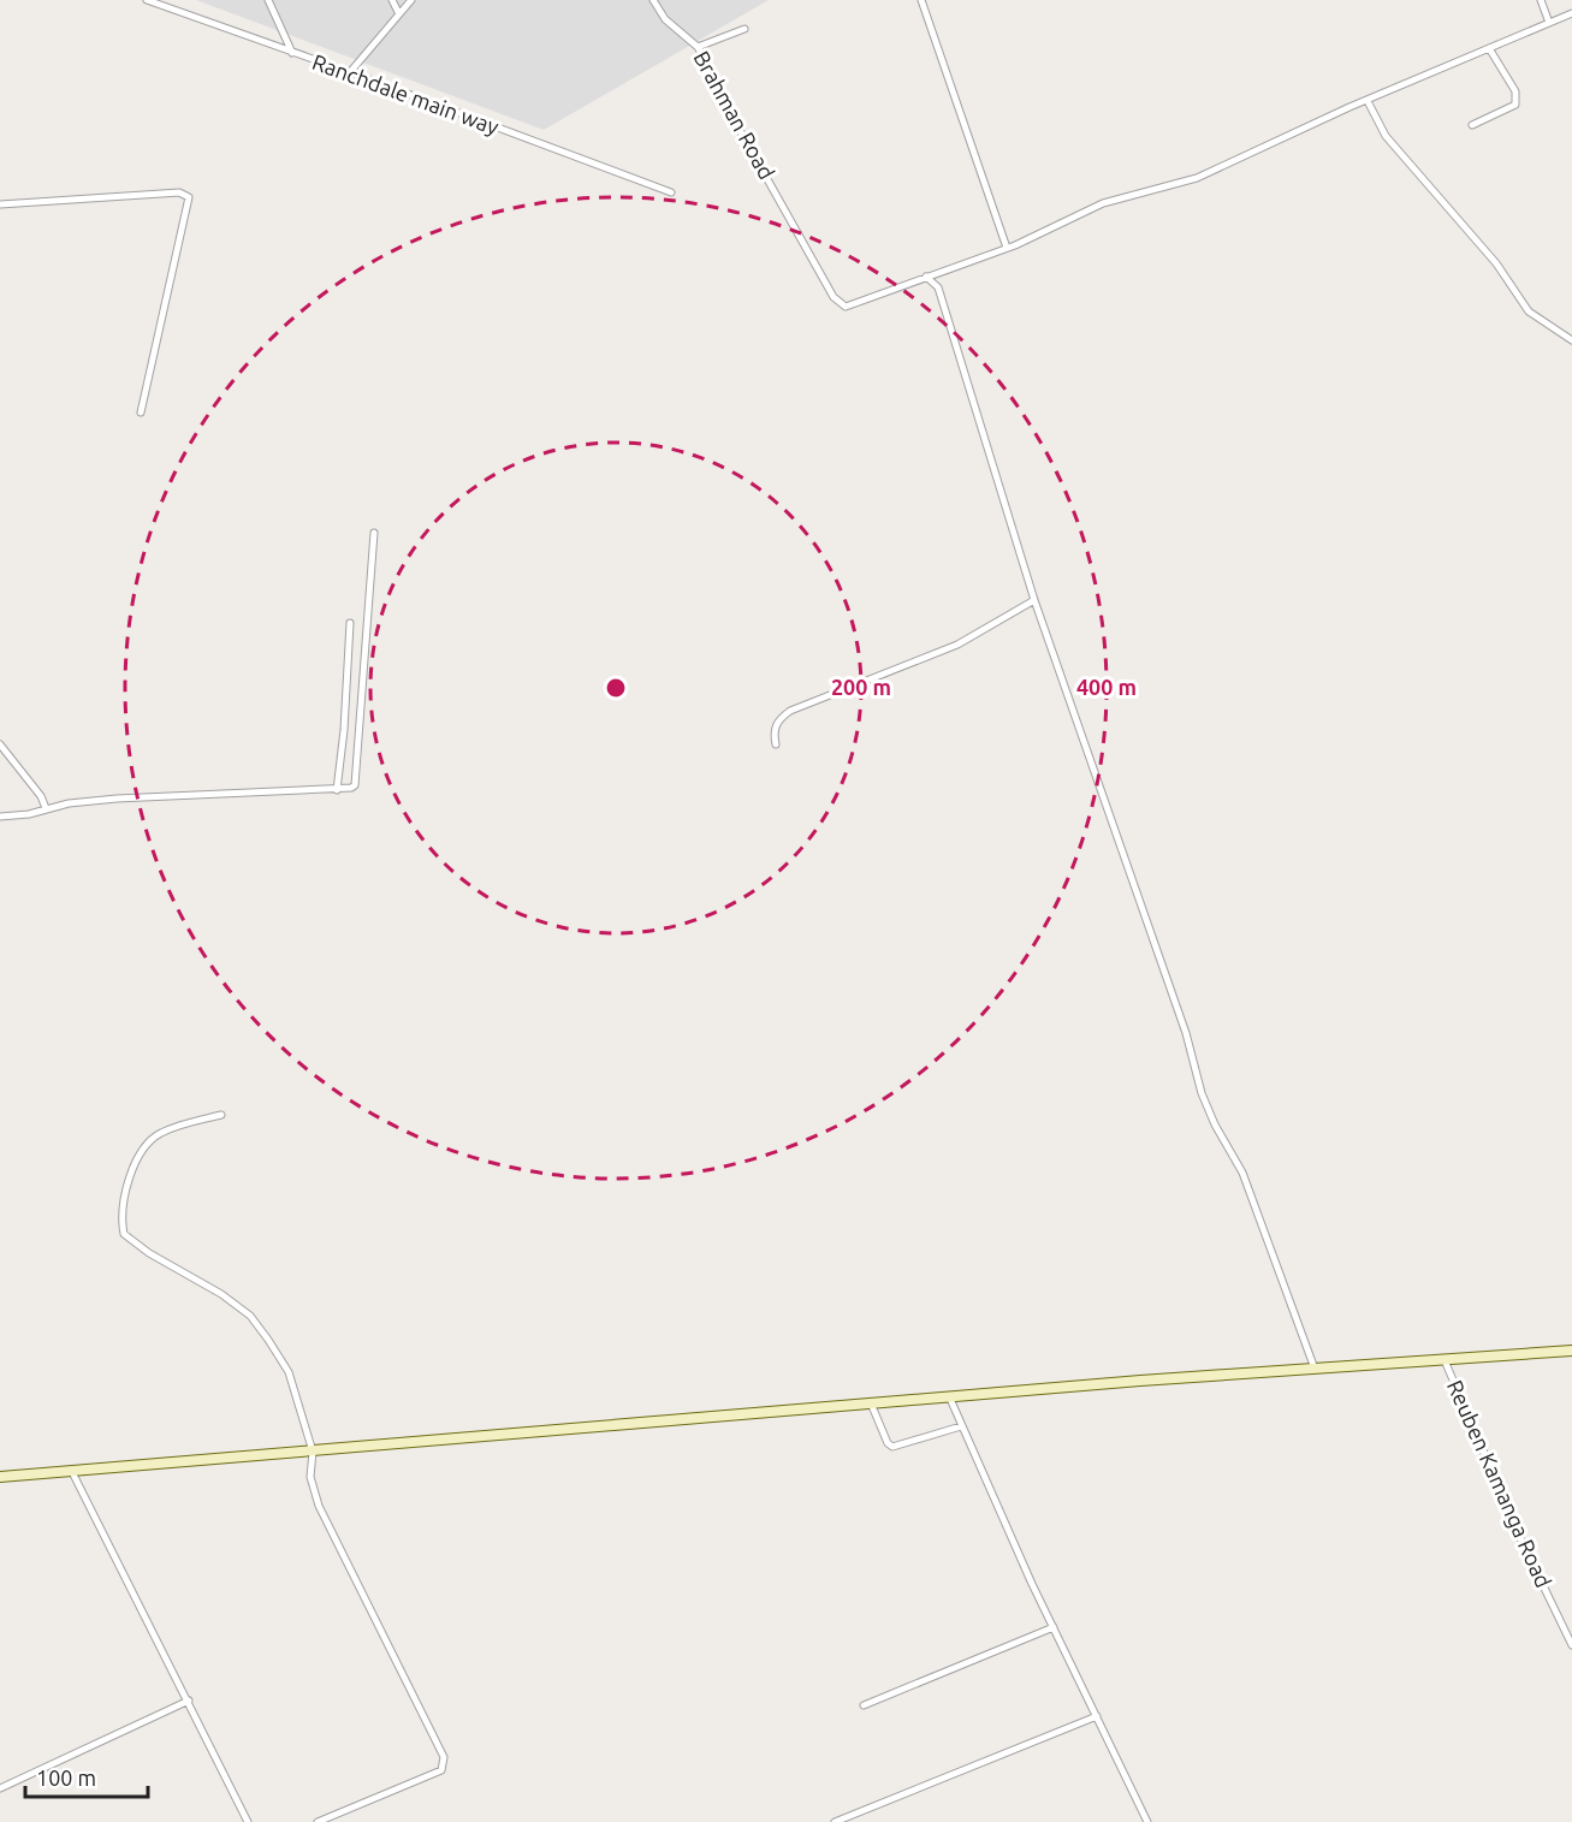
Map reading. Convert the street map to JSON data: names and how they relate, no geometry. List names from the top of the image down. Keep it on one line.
{"streets":{"street":["Ranchdale main way","Brahman Road","Reuben Kamanga Road"]},"scale_bar":"100 m","rings":["200 m","400 m"]}
